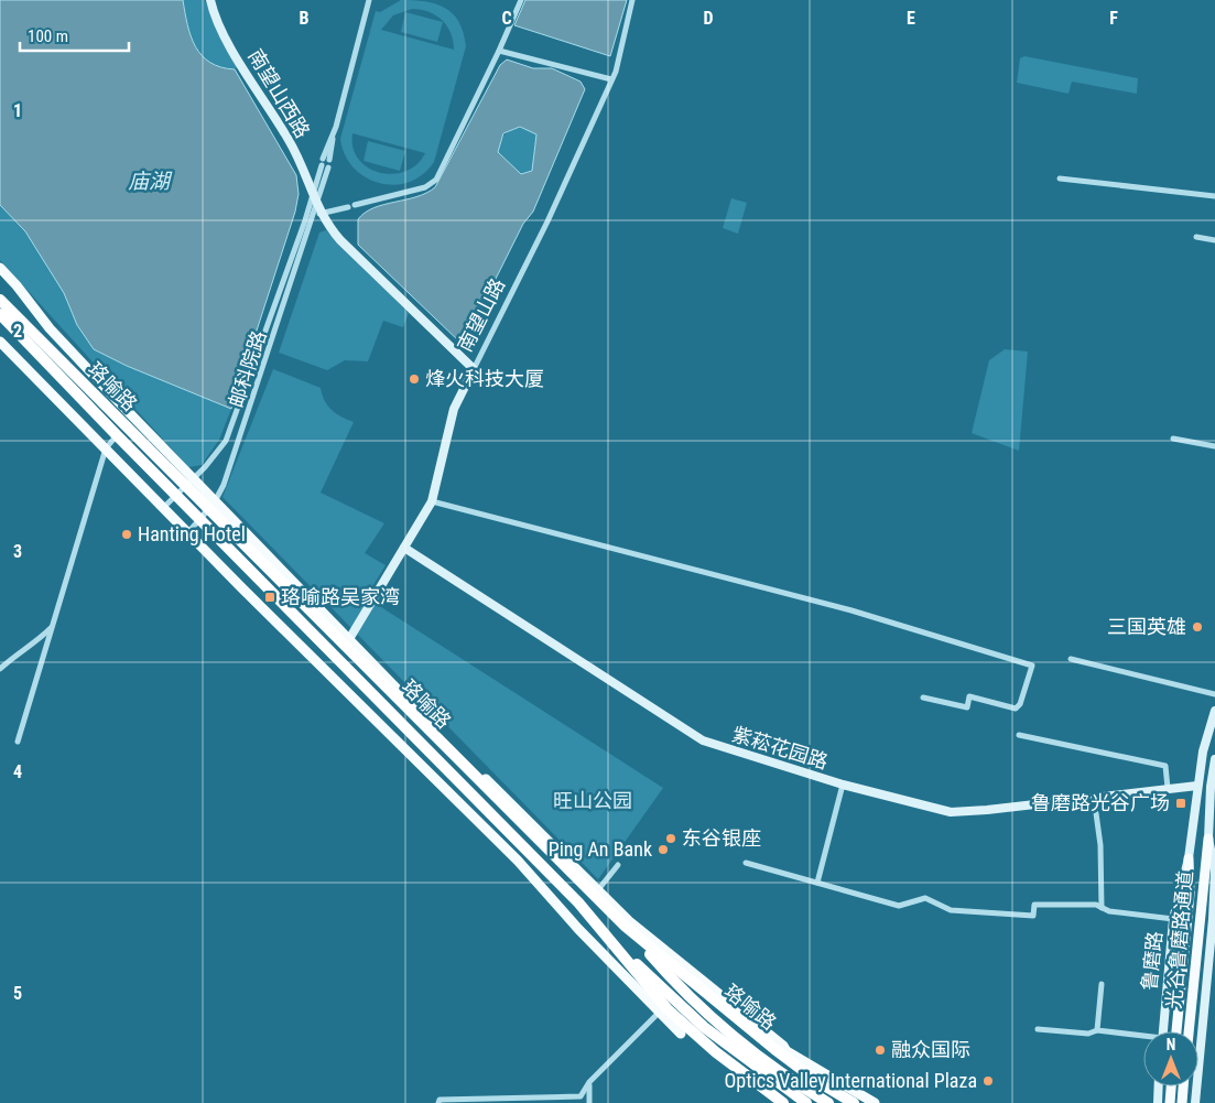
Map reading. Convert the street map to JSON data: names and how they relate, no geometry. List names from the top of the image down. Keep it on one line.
{"streets":{"highway":["珞喻路"],"main road":["光谷鲁磨路通道"],"street":["南望山西路","南望山路","邮科院路","紫菘花园路","鲁磨路"]},"crossings":[["南望山西路","南望山路"],["南望山西路","邮科院路"],["南望山路","珞喻路"],["南望山路","紫菘花园路"],["邮科院路","珞喻路"],["紫菘花园路","鲁磨路"],["光谷鲁磨路通道","鲁磨路"]],"water":["庙湖"],"parks":["旺山公园"],"places":{"other":["烽火科技大厦","Hanting Hotel","三国英雄","东谷银座","Ping An Bank","融众国际","Optics Valley International Plaza"],"transit":["珞喻路吴家湾","鲁磨路光谷广场"]},"scale_bar":"100 m","north":"top","grid":{"columns":["B","C","D","E","F"],"rows":["1","2","3","4","5"]}}
